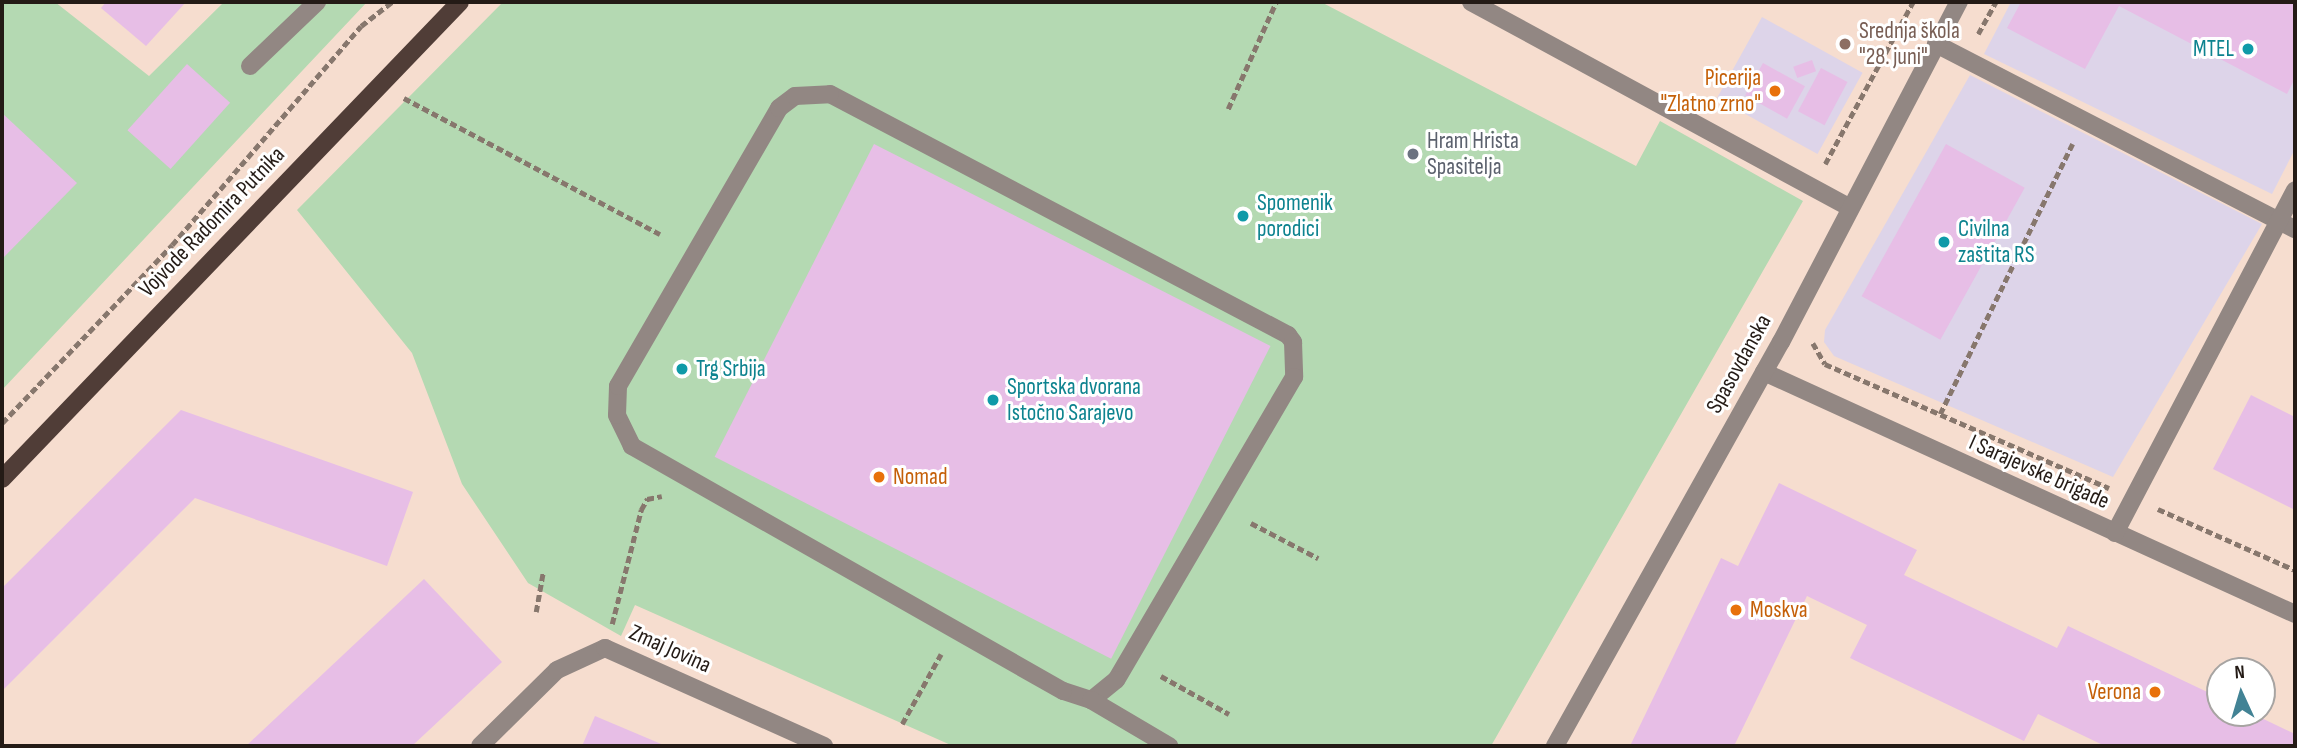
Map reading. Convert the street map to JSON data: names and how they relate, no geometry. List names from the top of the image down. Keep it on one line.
{"streets":{"main road":["Vojvode Radomira Putnika"],"street":["Spasovdanska","I Sarajevske brigade","Zmaj Jovina"]},"crossings":[["Spasovdanska","I Sarajevske brigade"]],"places":["Srednja škola \"28. juni\"","MTEL","Picerija \"Zlatno zrno\"","Hram Hrista Spasitelja","Spomenik porodici","Civilna zaštita RS","Trg Srbija","Sportska dvorana Istočno Sarajevo","Nomad","Moskva","Verona"],"north":"top"}
